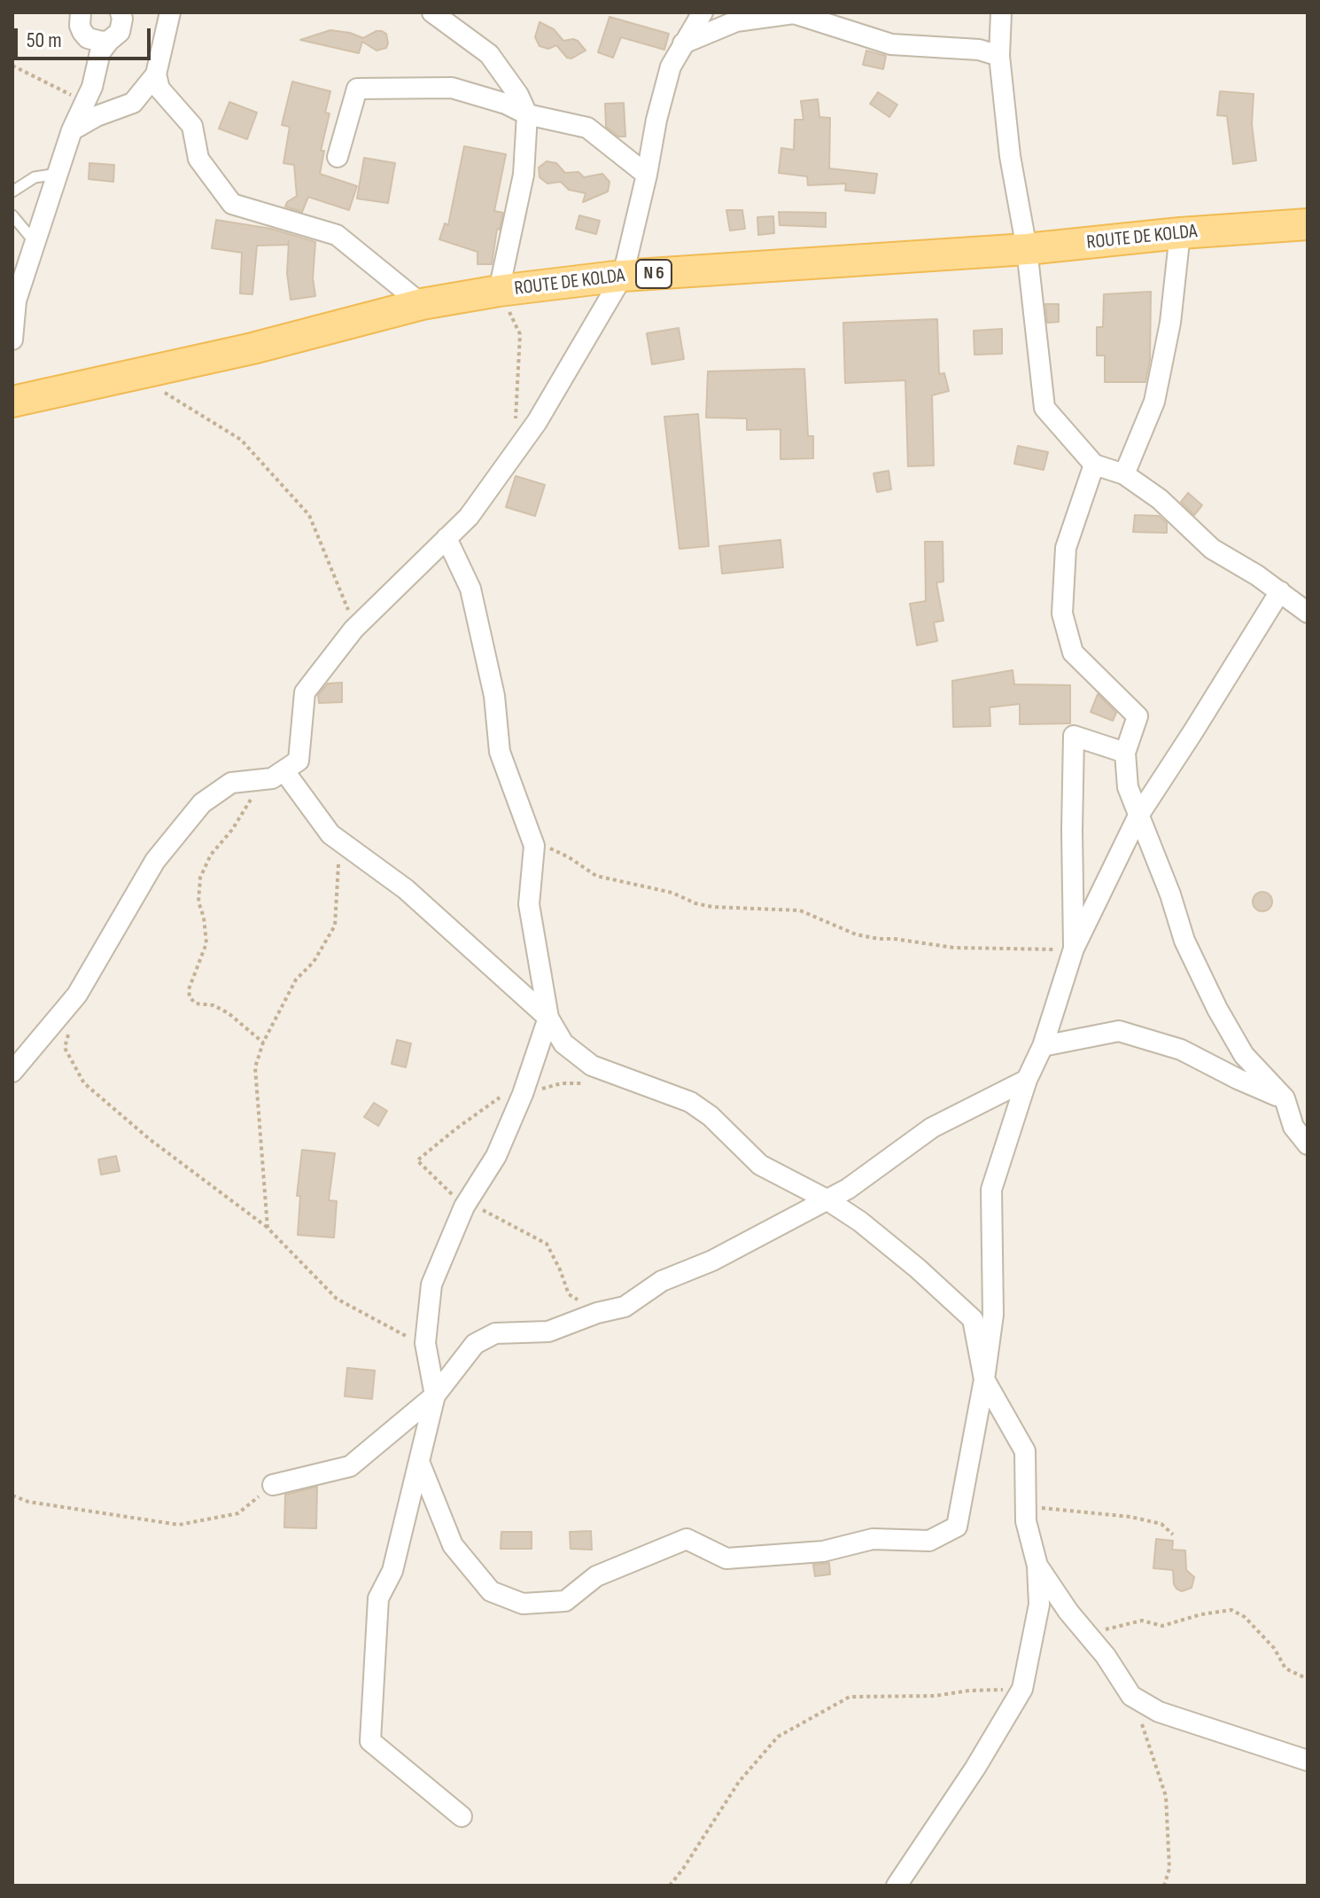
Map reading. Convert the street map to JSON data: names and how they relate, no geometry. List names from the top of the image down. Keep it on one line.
{"streets":{"main road":["ROUTE DE KOLDA","N 6"]},"scale_bar":"50 m"}
